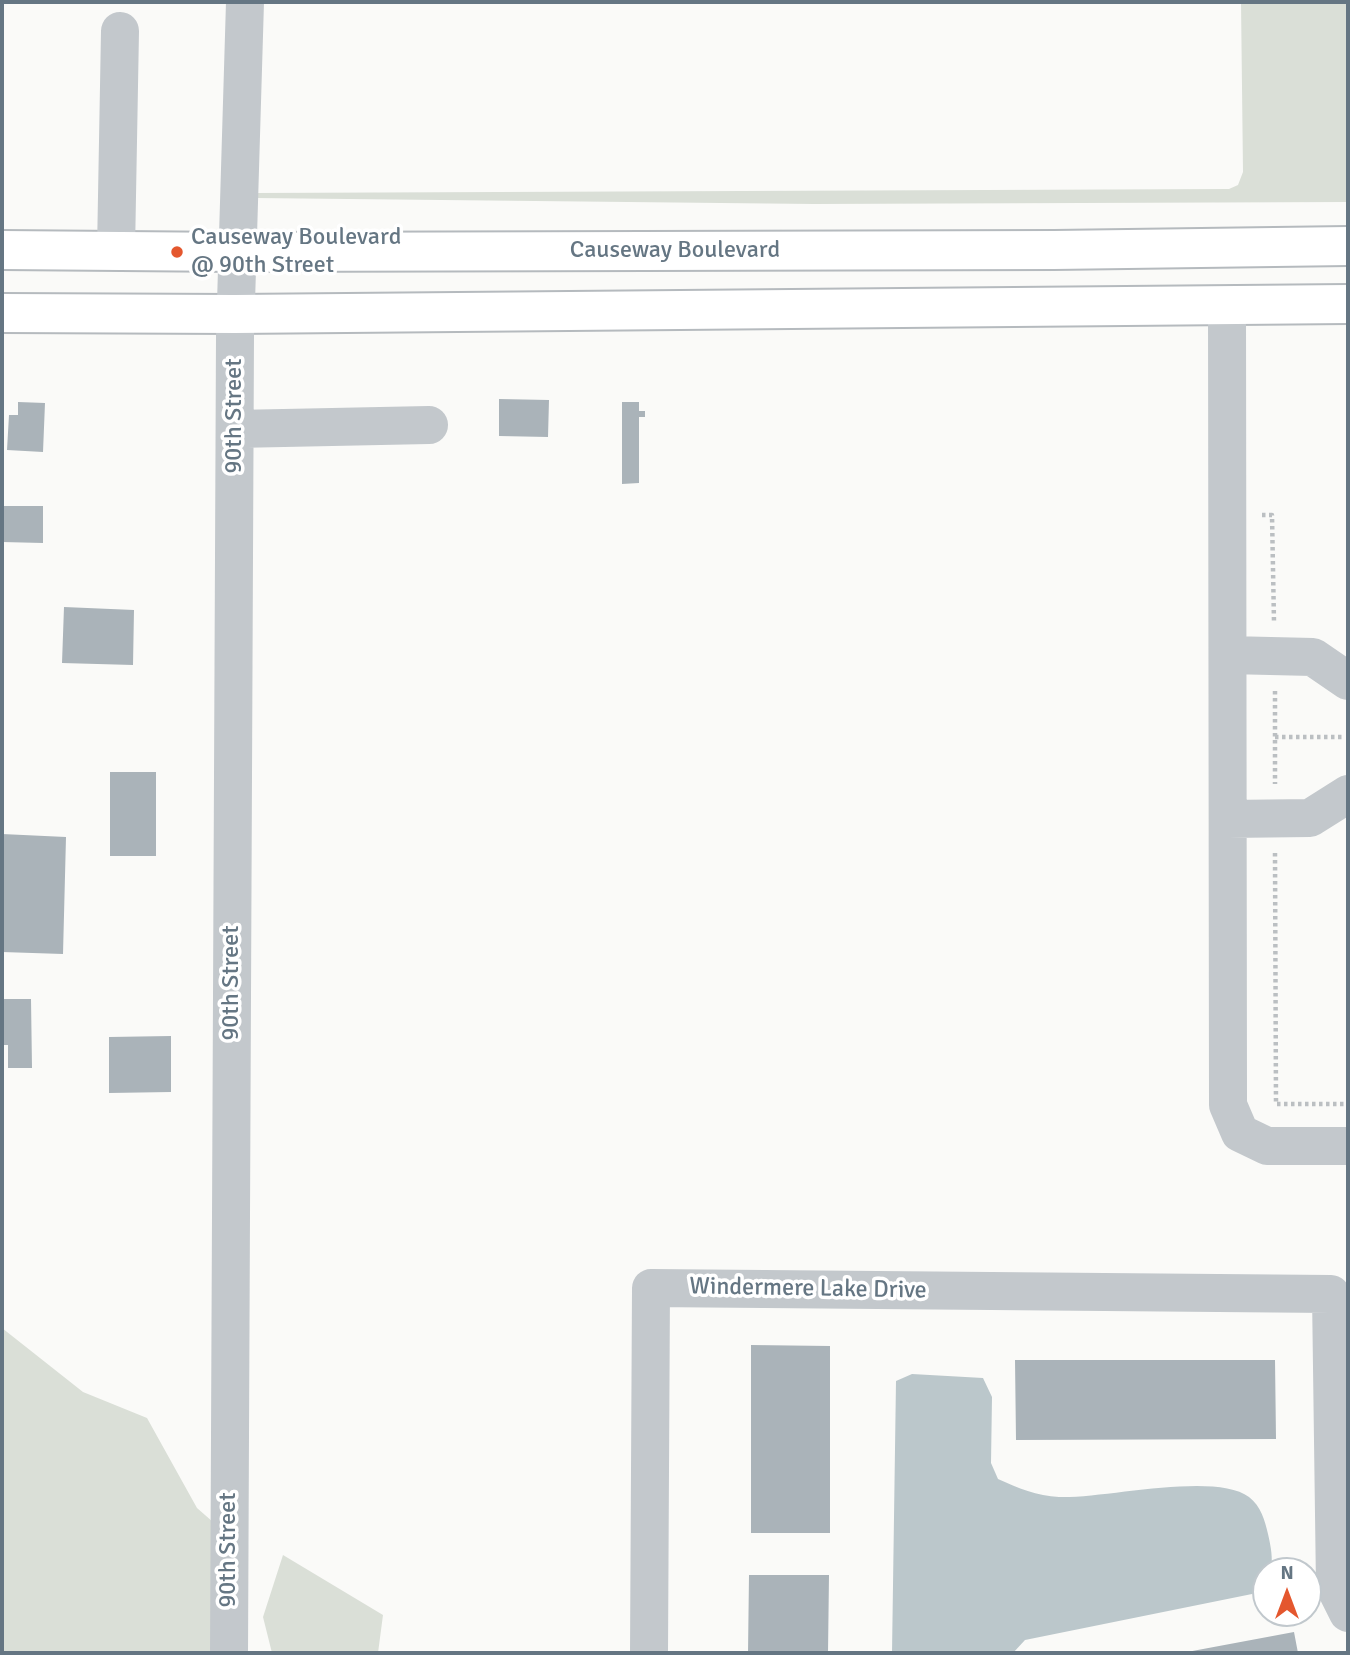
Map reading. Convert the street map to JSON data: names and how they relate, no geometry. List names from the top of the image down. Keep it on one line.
{"streets":{"main road":["Causeway Boulevard"],"street":["90th Street","Windermere Lake Drive"]},"crossings":[["Causeway Boulevard","90th Street"]],"places":["Causeway Boulevard @ 90th Street"],"north":"top"}
